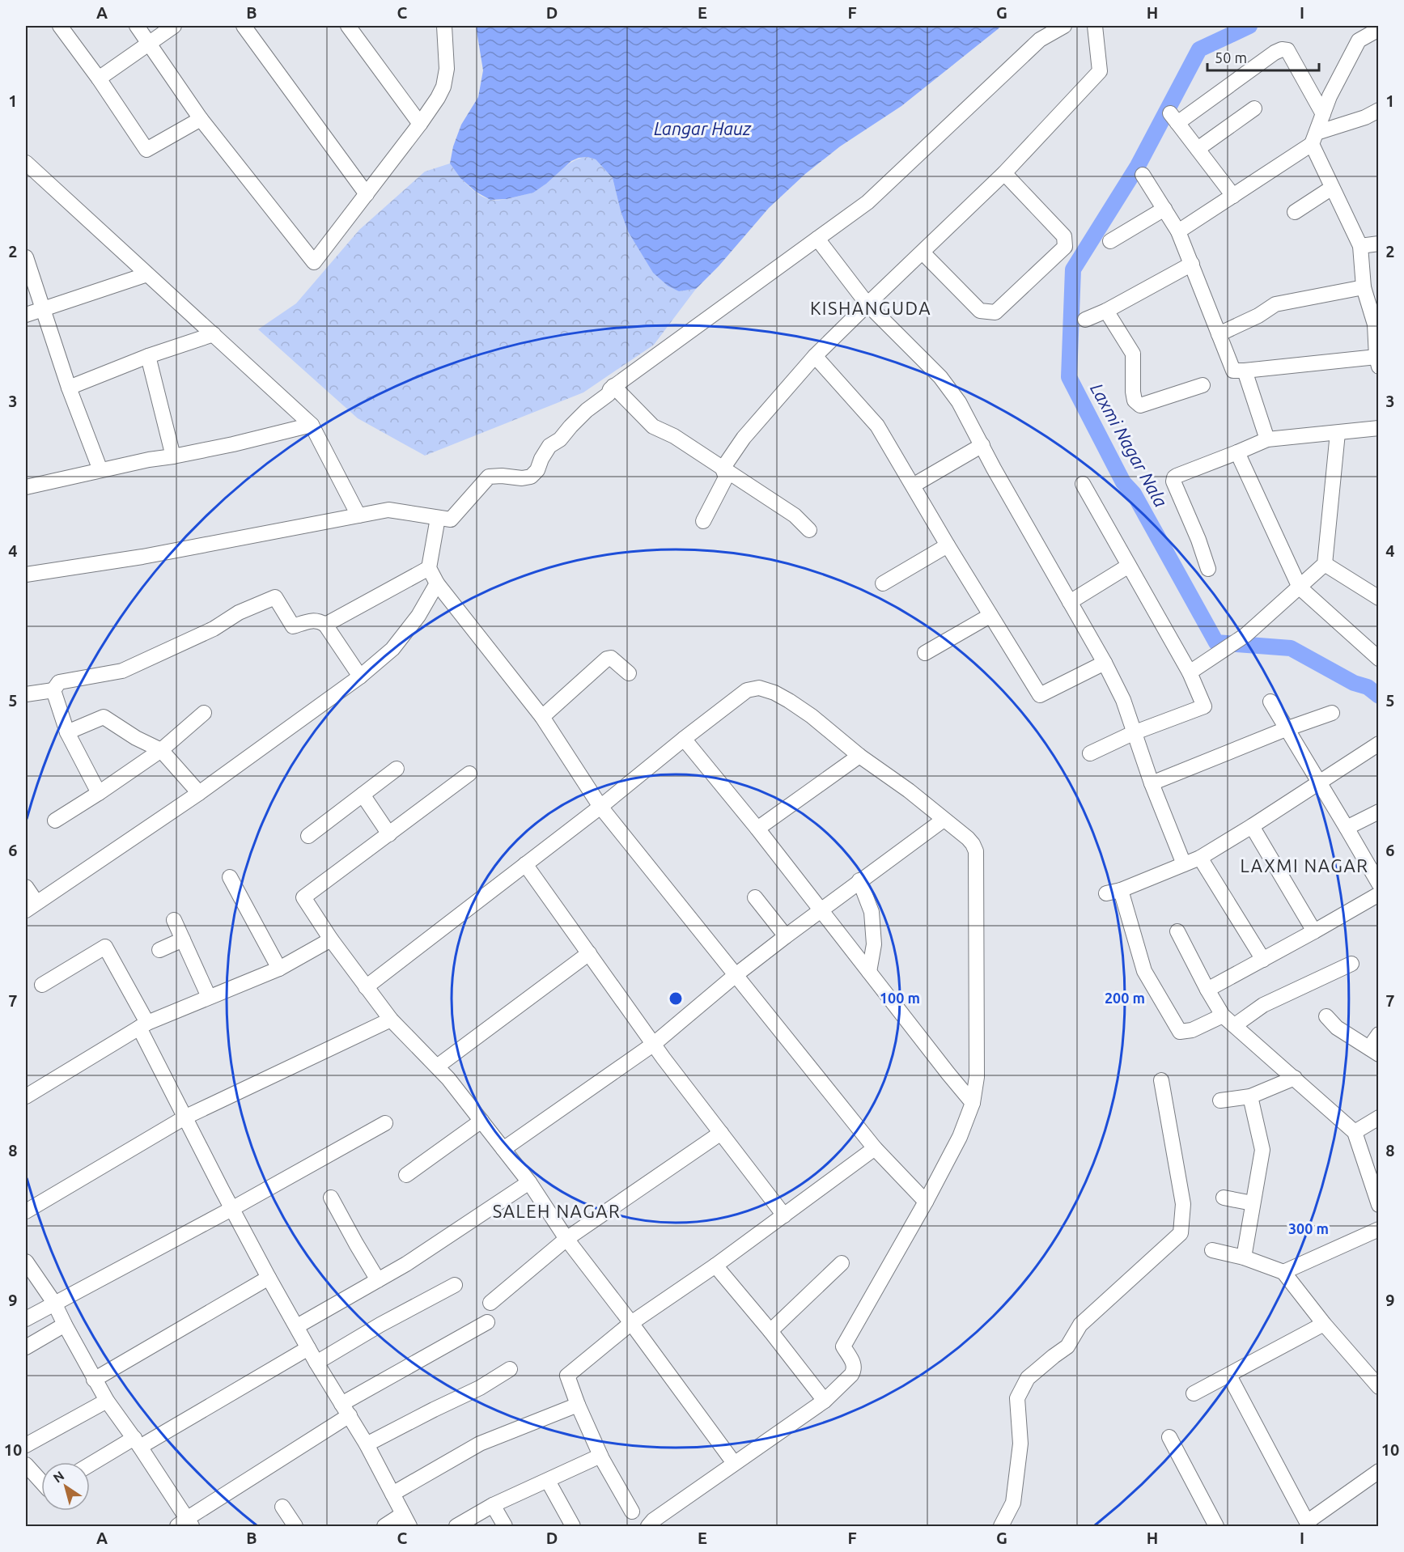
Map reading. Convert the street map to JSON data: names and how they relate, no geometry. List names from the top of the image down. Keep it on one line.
{"districts":["KISHANGUDA","LAXMI NAGAR","SALEH NAGAR"],"water":["Langar Hauz","Laxmi Nagar Nala"],"scale_bar":"50 m","north":"top left","grid":{"columns":["A","B","C","D","E","F","G","H","I"],"rows":["1","2","3","4","5","6","7","8","9","10"]},"rings":["100 m","200 m","300 m"]}
